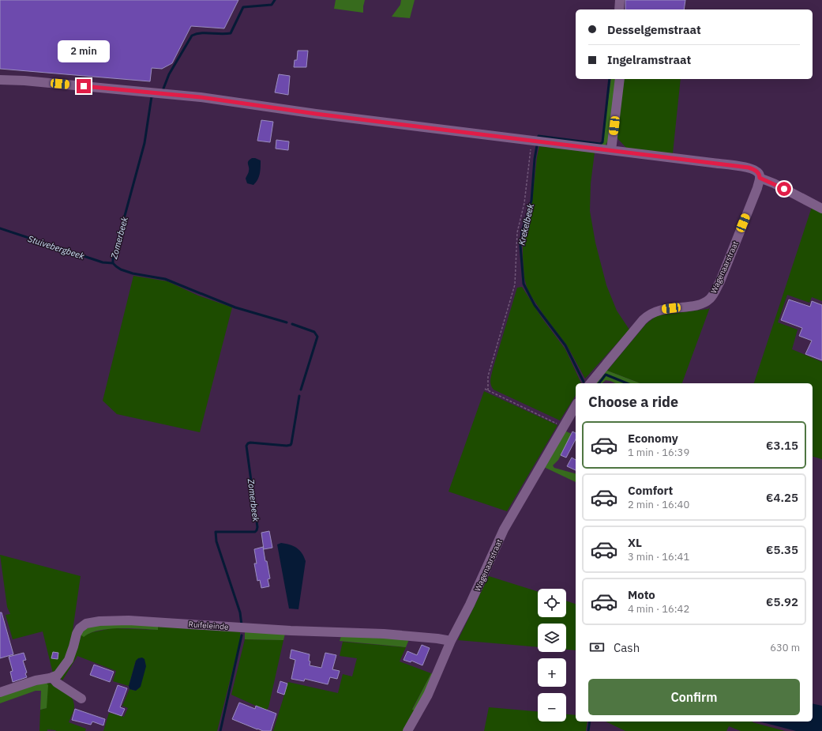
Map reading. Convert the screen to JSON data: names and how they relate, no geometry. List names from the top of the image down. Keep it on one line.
{"streets":{"street":["Wagenaarstraat","Ruifeleinde"]},"crossings":[["Wagenaarstraat","Ruifeleinde"]],"water":["Krekelbeek","Zomerbeek","Stuivebergbeek"],"page":{"banner":["Desselgemstraat","Ingelramstraat"],"bubble":"2 min","heading":"Choose a ride","list":[{"name":"Economy","note":"1 min · 16:39","value":"€3.15"},{"name":"Comfort","note":"2 min · 16:40","value":"€4.25"},{"name":"XL","note":"3 min · 16:41","value":"€5.35"},{"name":"Moto","note":"4 min · 16:42","value":"€5.92"}],"map_buttons":["+","−"],"pay":["Cash","630 m"],"buttons":"Confirm"}}
